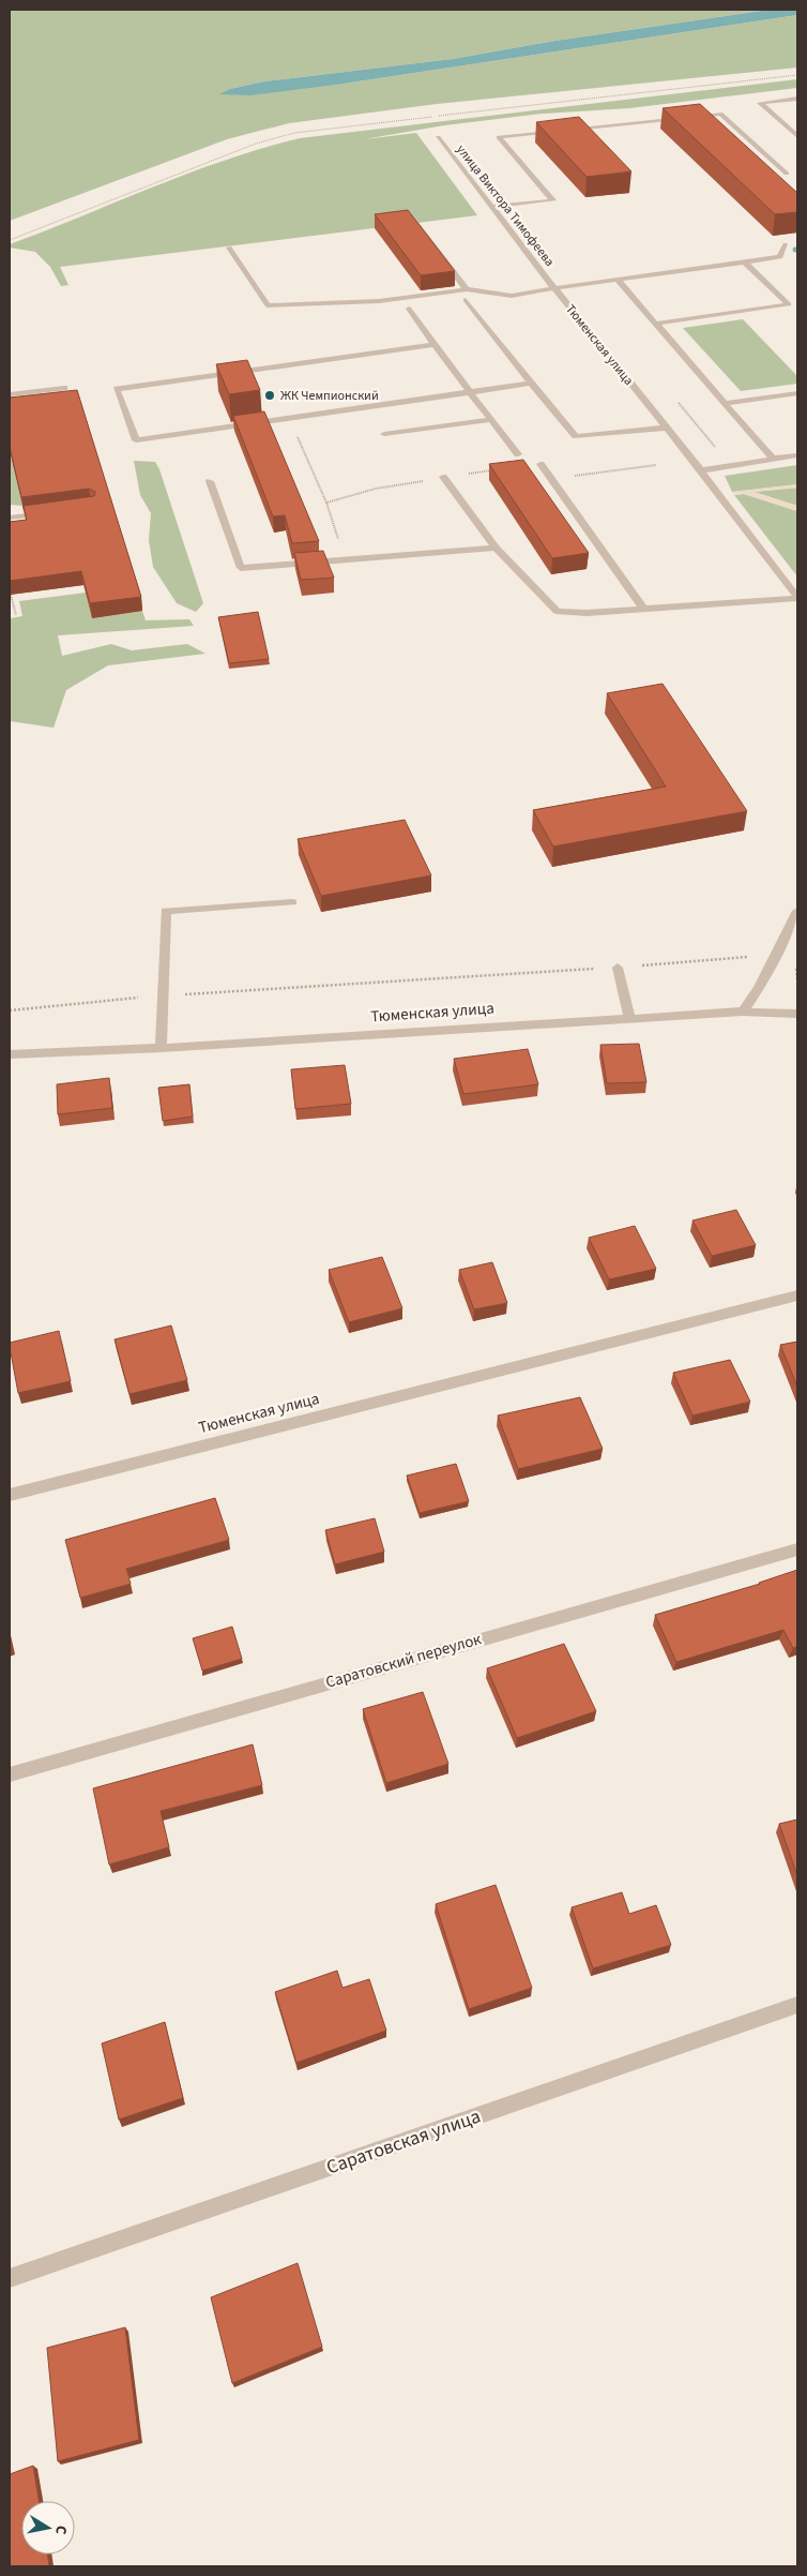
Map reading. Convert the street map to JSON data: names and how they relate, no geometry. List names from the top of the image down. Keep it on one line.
{"streets":{"street":["улица Виктора Тимофеева","Тюменская улица","Саратовский переулок","Саратовская улица"]},"crossings":[["улица Виктора Тимофеева","Тюменская улица"]],"places":["ЖК Чемпионский"],"north":"right"}
